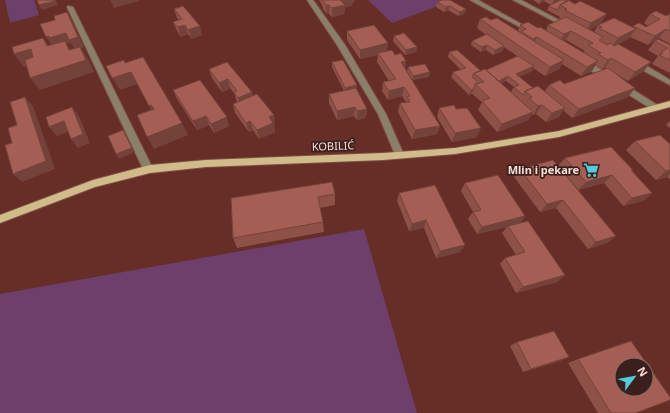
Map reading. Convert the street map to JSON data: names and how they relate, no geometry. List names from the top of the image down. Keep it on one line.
{"streets":{"main road":["KOBILIĆ"]},"places":{"supermarket":["Mlin i pekare"]},"north":"top right"}
